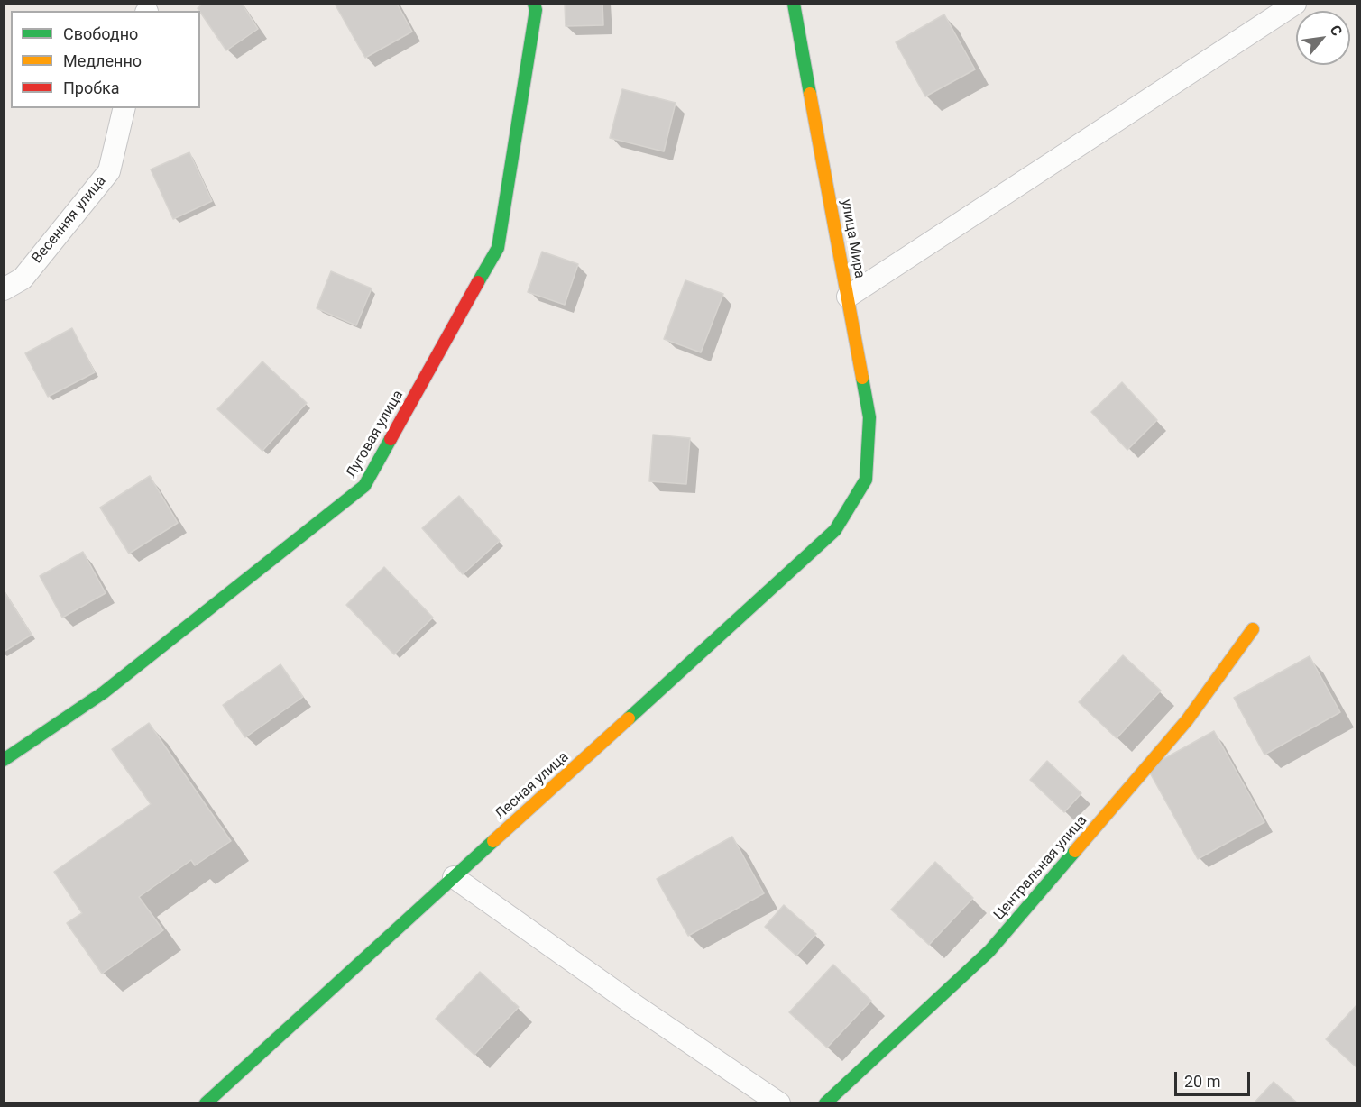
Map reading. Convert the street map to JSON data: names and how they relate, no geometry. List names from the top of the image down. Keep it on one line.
{"streets":{"street":["Весенняя улица","улица Мира","Луговая улица","Лесная улица","Центральная улица"]},"crossings":[["улица Мира","Лесная улица"]],"legend":["Свободно","Медленно","Пробка"],"scale_bar":"20 m","north":"top right"}
